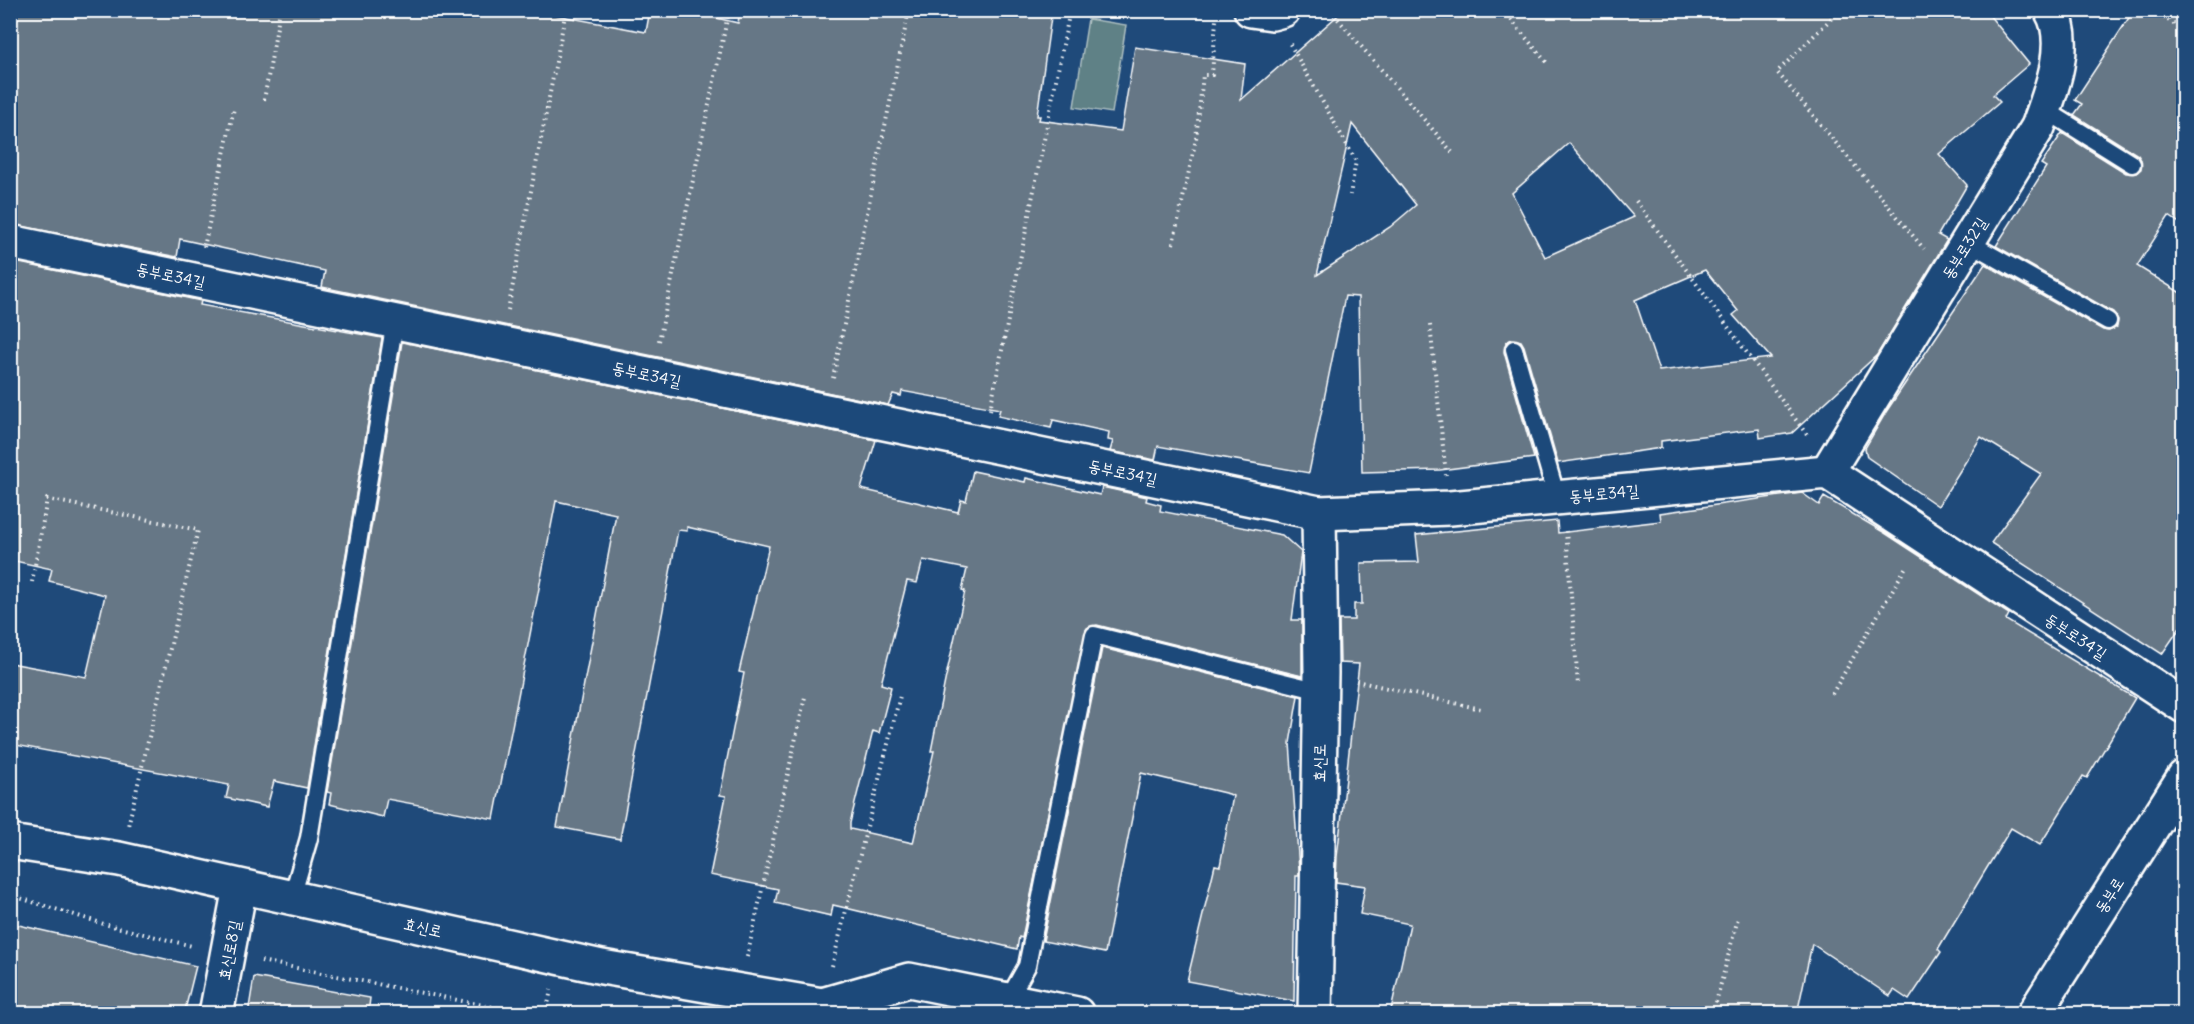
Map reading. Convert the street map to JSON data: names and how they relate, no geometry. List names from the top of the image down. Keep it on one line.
{"streets":{"street":["동부로32길","동부로34길","효신로","동부로","효신로8길"]},"crossings":[["동부로32길","동부로34길"],["동부로34길","효신로"],["효신로","효신로8길"]]}
